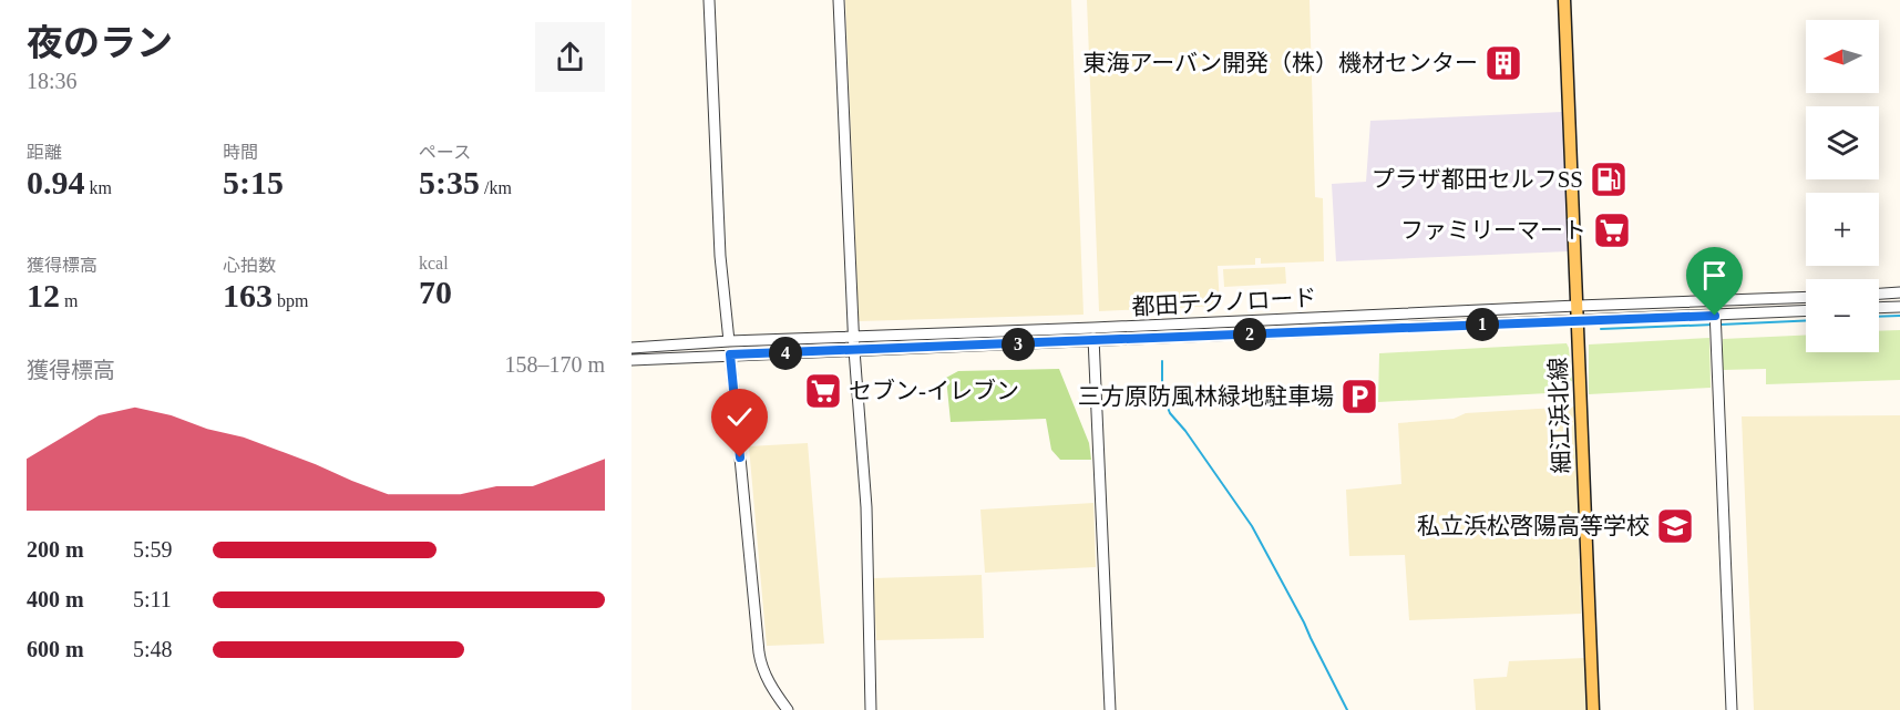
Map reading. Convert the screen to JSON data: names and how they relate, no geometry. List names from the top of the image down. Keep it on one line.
{"streets":{"main road":["細江浜北線"],"street":["都田テクノロード"]},"crossings":[["都田テクノロード","細江浜北線"]],"places":{"building":["東海アーバン開発（株）機材センター"],"fuel station":["プラザ都田セルフSS"],"supermarket":["ファミリーマート","セブン-イレブン"],"parking":["三方原防風林緑地駐車場"],"school or university":["私立浜松啓陽高等学校"]},"north":"left","page":{"heading":["夜のラン","18:36"],"map_buttons":["+","−"],"stats":[["距離","0.94 km"],["時間","5:15"],["ペース","5:35 /km"],["獲得標高","12 m"],["心拍数","163 bpm"],["kcal","70"]],"pins":["1","2","3","4"],"chart":["獲得標高","158–170 m"],"list":[{"name":"200 m","note":"5:59"},{"name":"400 m","note":"5:11"},{"name":"600 m","note":"5:48"}]}}
